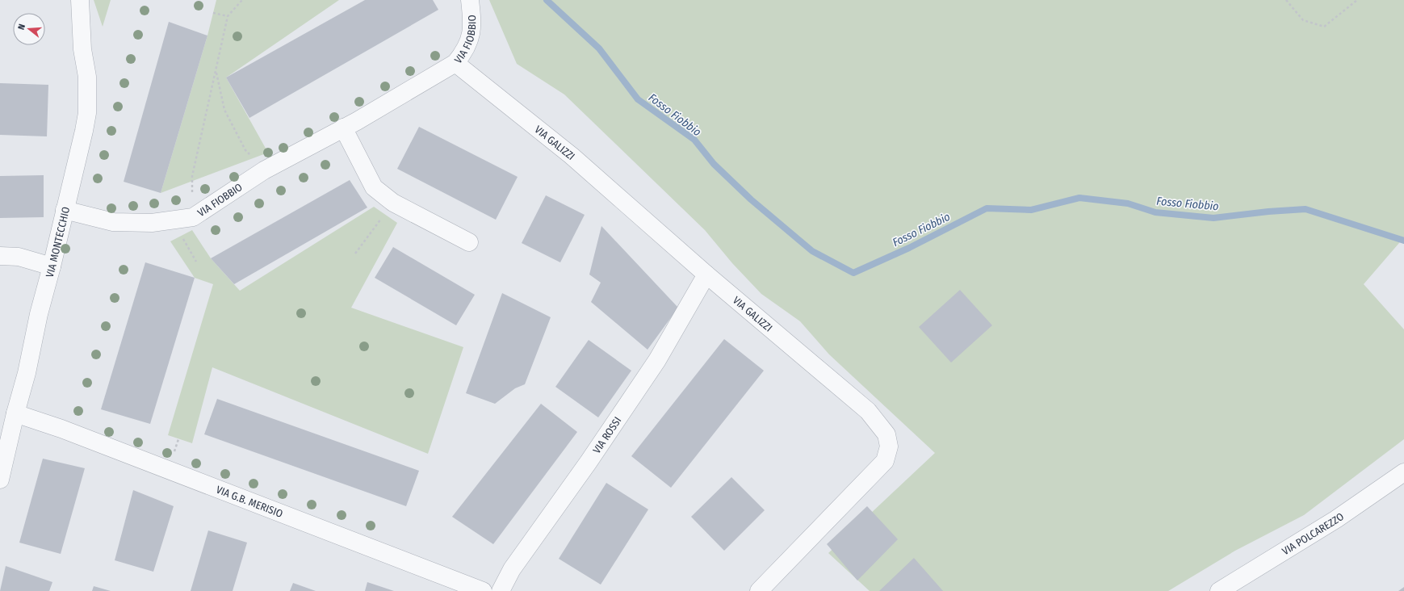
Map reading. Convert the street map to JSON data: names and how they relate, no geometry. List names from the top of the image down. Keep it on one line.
{"streets":{"street":["VIA FIOBBIO","VIA GALIZZI","VIA MONTECCHIO","VIA ROSSI","VIA G.B. MERISIO","VIA POLCAREZZO"]},"crossings":[["VIA FIOBBIO","VIA GALIZZI"],["VIA FIOBBIO","VIA MONTECCHIO"],["VIA GALIZZI","VIA ROSSI"],["VIA MONTECCHIO","VIA G.B. MERISIO"]],"water":["Fosso Fiobbio"],"north":"left"}
